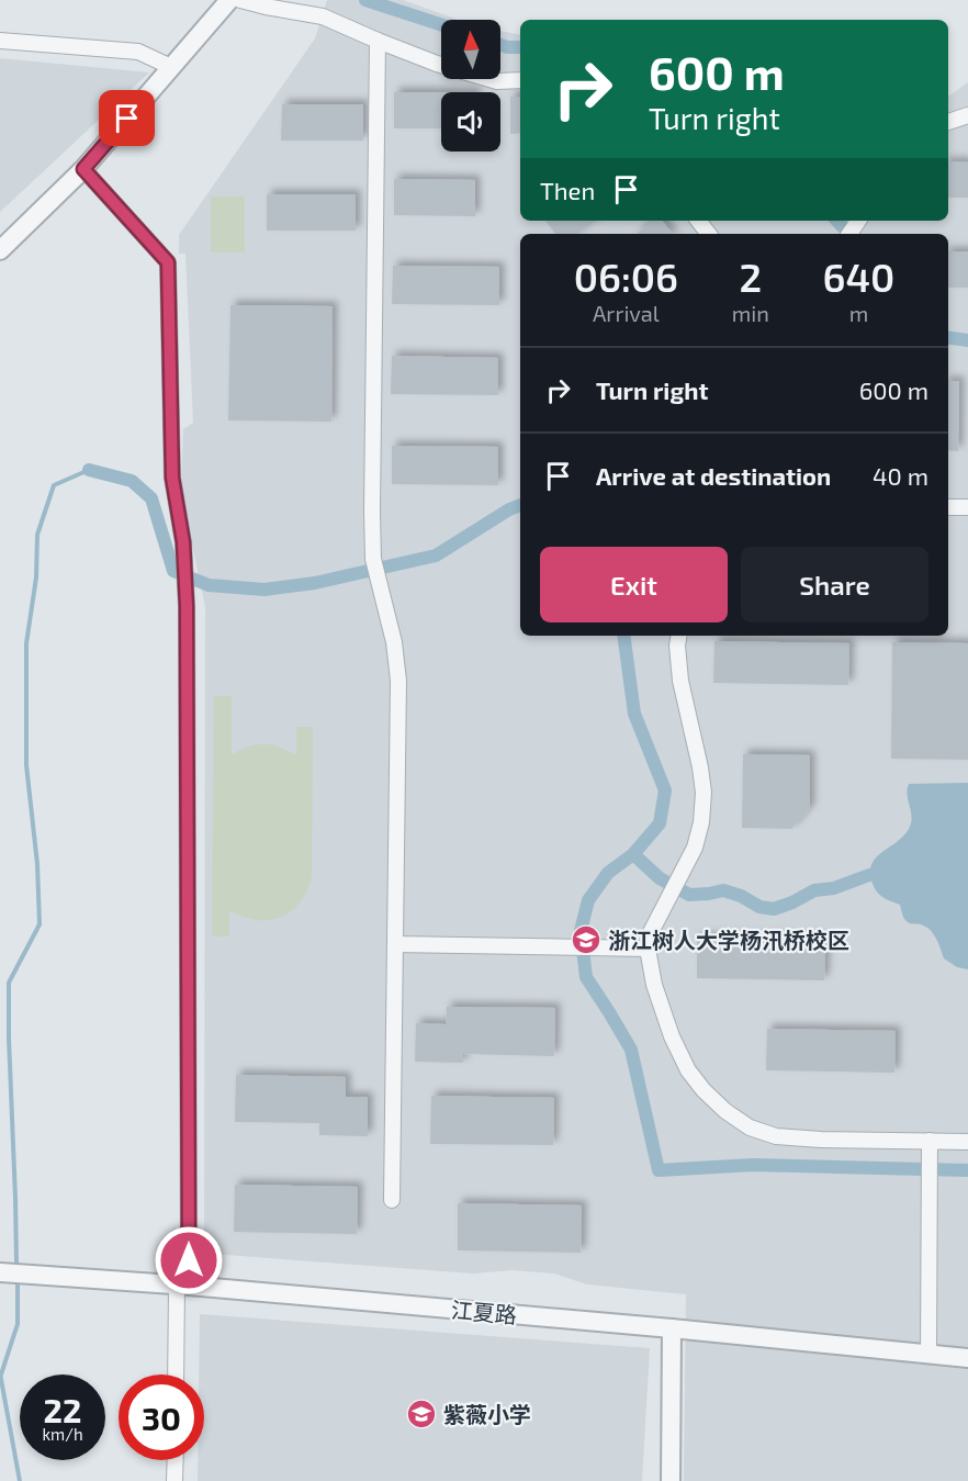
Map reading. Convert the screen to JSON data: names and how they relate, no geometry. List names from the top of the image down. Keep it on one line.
{"streets":{"street":["江夏路"]},"places":{"school or university":["浙江树人大学杨汛桥校区","紫薇小学"]},"north":"top","page":{"turn":["600 m","Turn right"],"then":"Then","eta":["06:06","Arrival","2","min","640","m"],"list":[{"name":"Turn right","value":"600 m"},{"name":"Arrive at destination","value":"40 m"}],"buttons":["Exit","Share"],"speed":"22 km/h","limit":"30"}}
